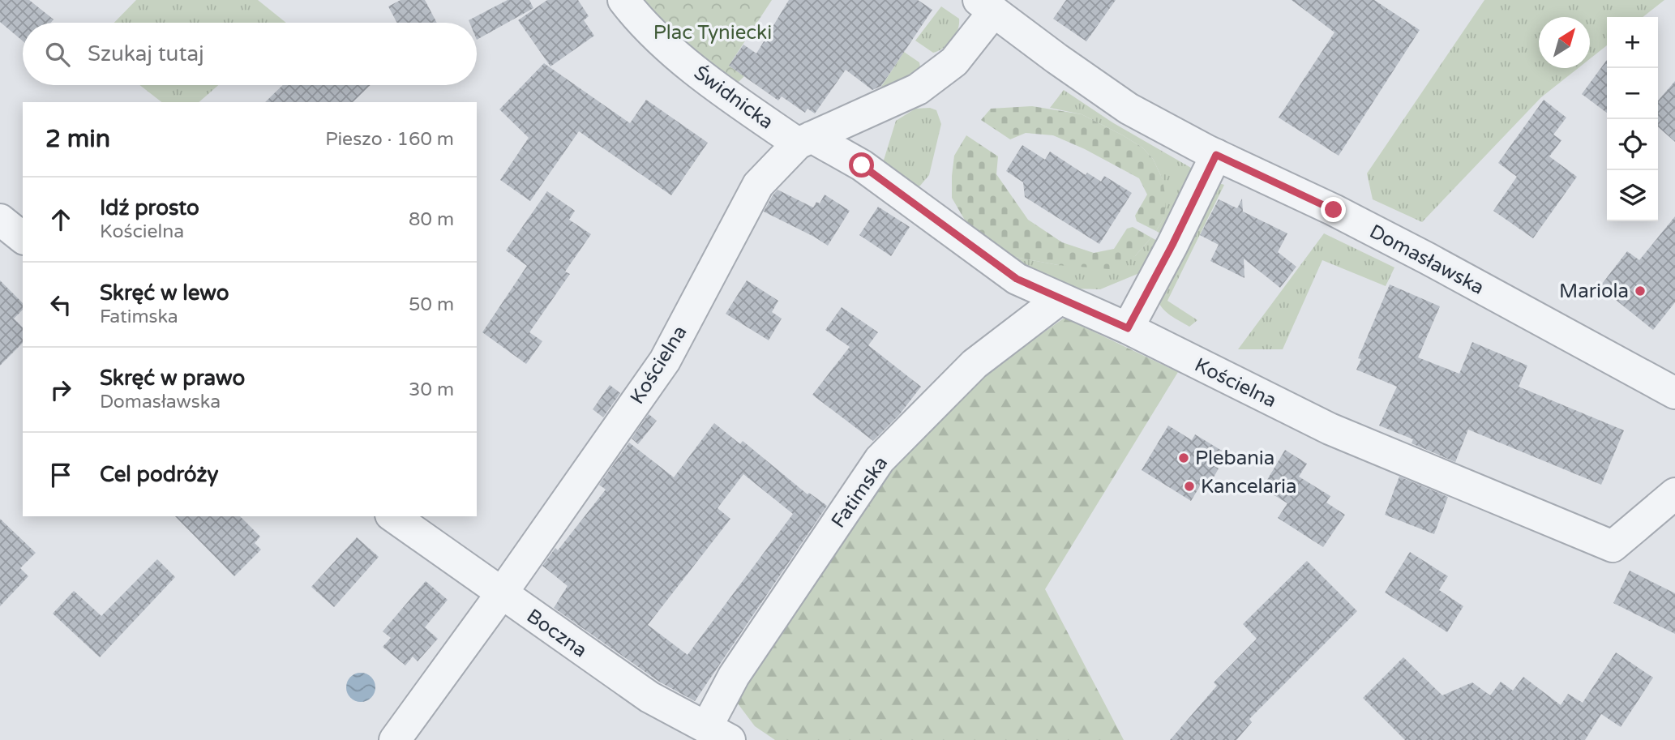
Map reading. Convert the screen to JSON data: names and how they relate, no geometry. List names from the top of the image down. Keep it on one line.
{"streets":{"street":["Świdnicka","Domasławska","Kościelna","Fatimska","Boczna"]},"crossings":[["Świdnicka","Kościelna"],["Domasławska","Kościelna"],["Kościelna","Fatimska"],["Kościelna","Boczna"],["Fatimska","Boczna"]],"parks":["Plac Tyniecki"],"places":["Mariola","Plebania","Kancelaria"],"north":"top right","page":{"map_buttons":["+","−"],"search":"Szukaj tutaj","heading":["2 min","Pieszo · 160 m"],"list":[["Idź prosto","Kościelna","80 m"],["Skręć w lewo","Fatimska","50 m"],["Skręć w prawo","Domasławska","30 m"],"Cel podróży"]}}
